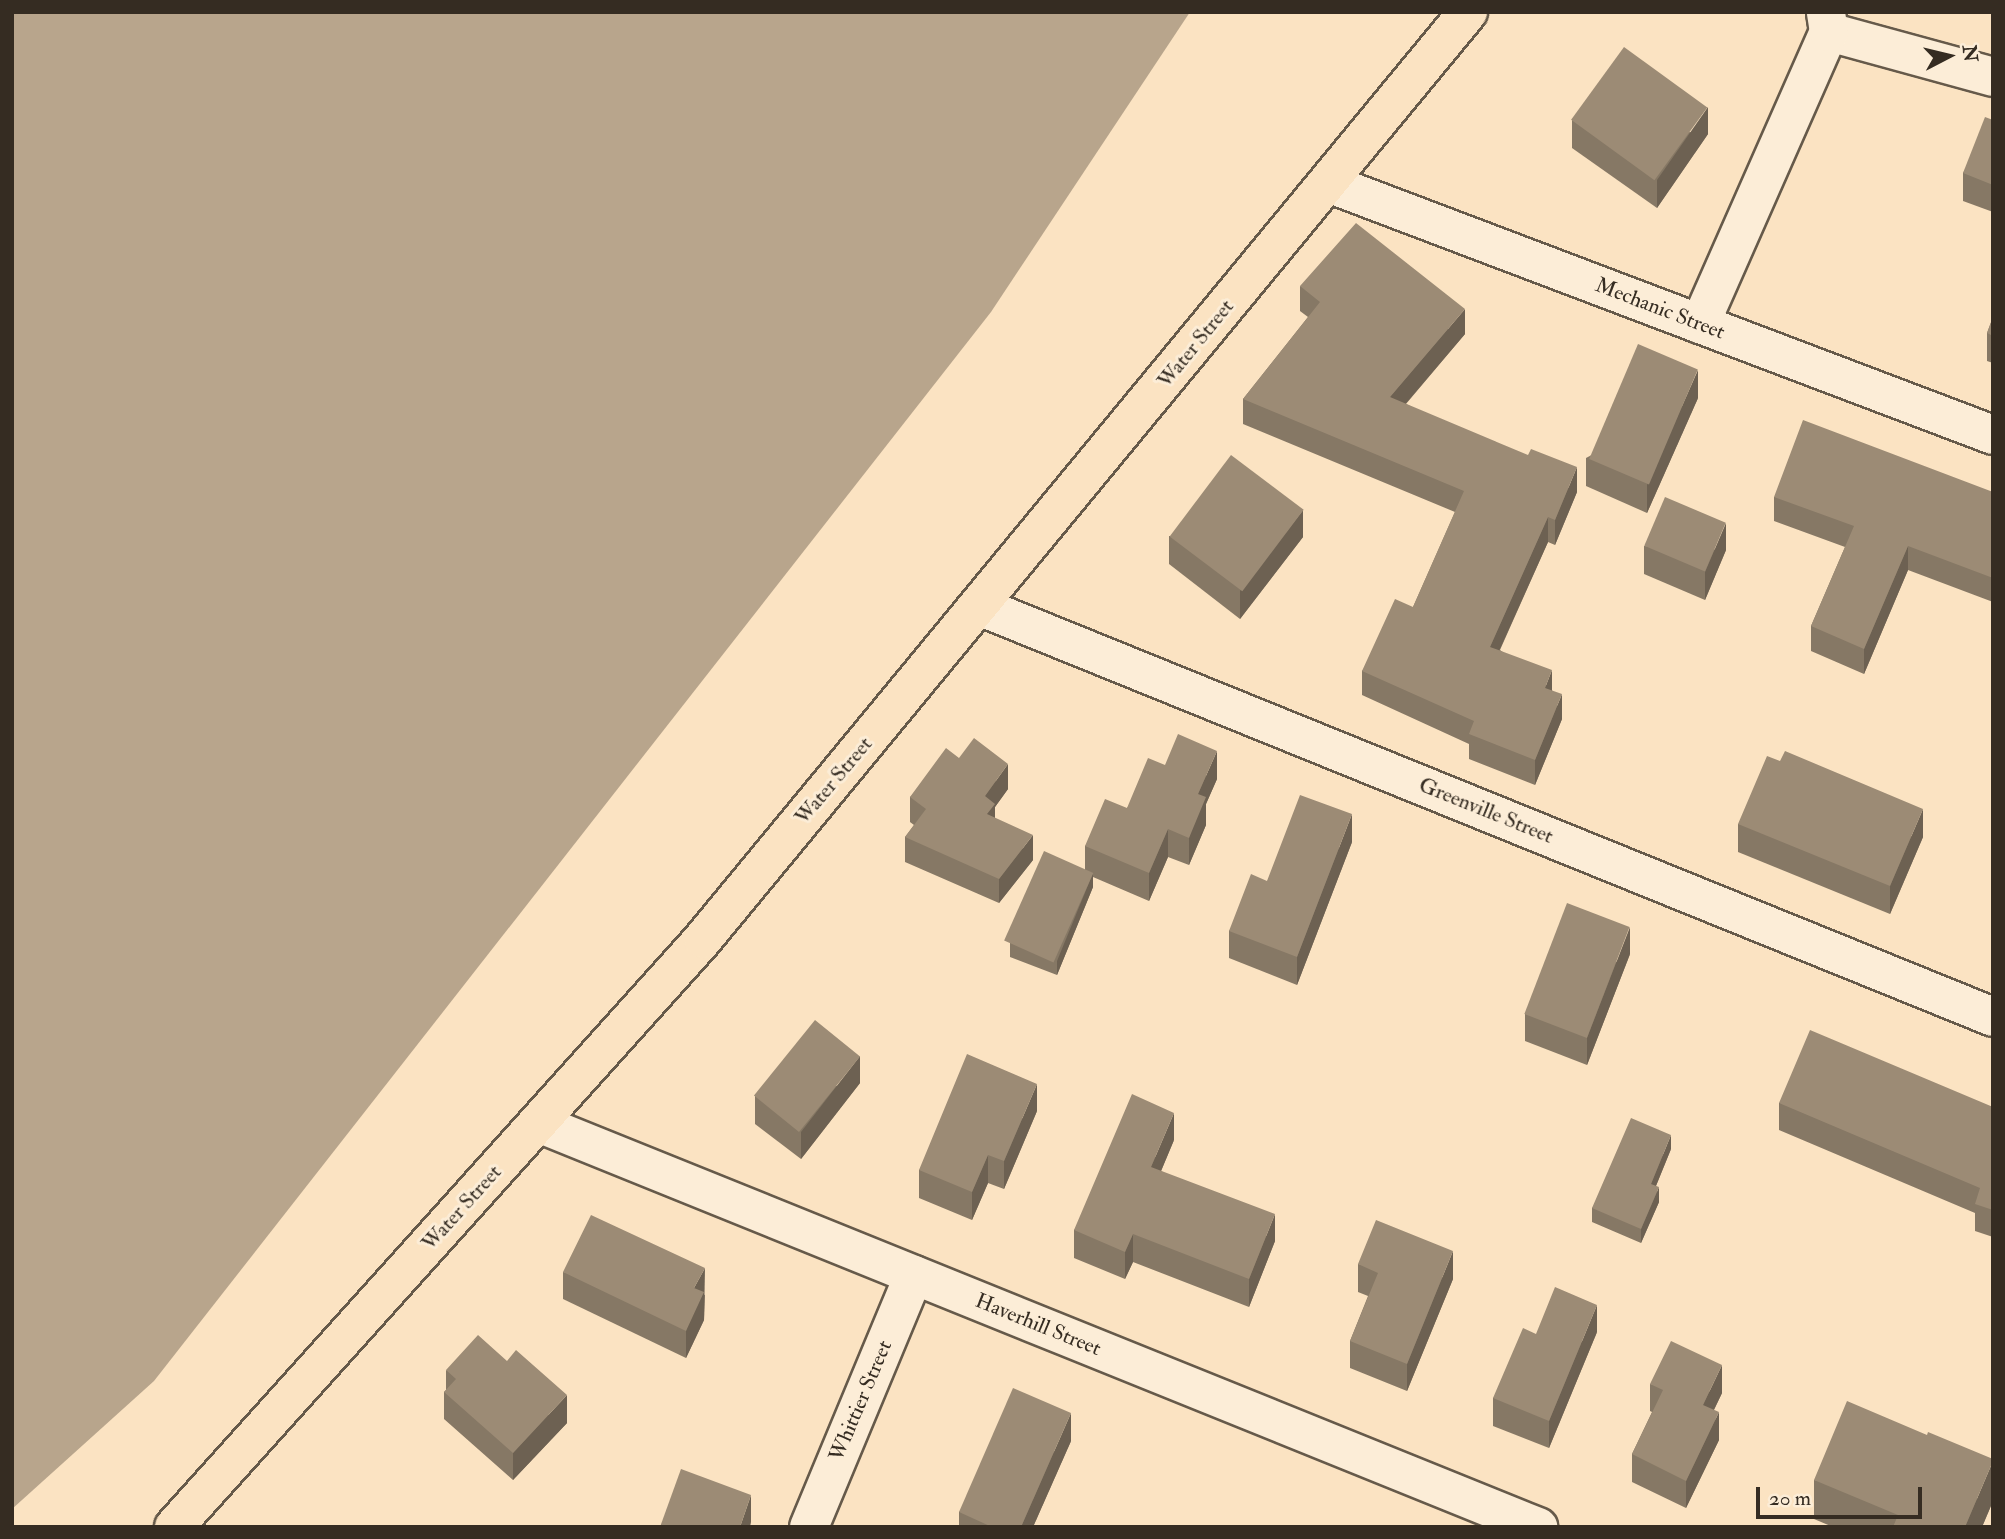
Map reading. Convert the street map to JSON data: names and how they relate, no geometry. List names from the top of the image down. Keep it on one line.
{"streets":{"main road":["Water Street"],"street":["Mechanic Street","Greenville Street","Haverhill Street","Whittier Street"]},"crossings":[["Mechanic Street","Water Street"],["Water Street","Greenville Street"],["Water Street","Haverhill Street"],["Haverhill Street","Whittier Street"]],"scale_bar":"20 m","north":"right"}
